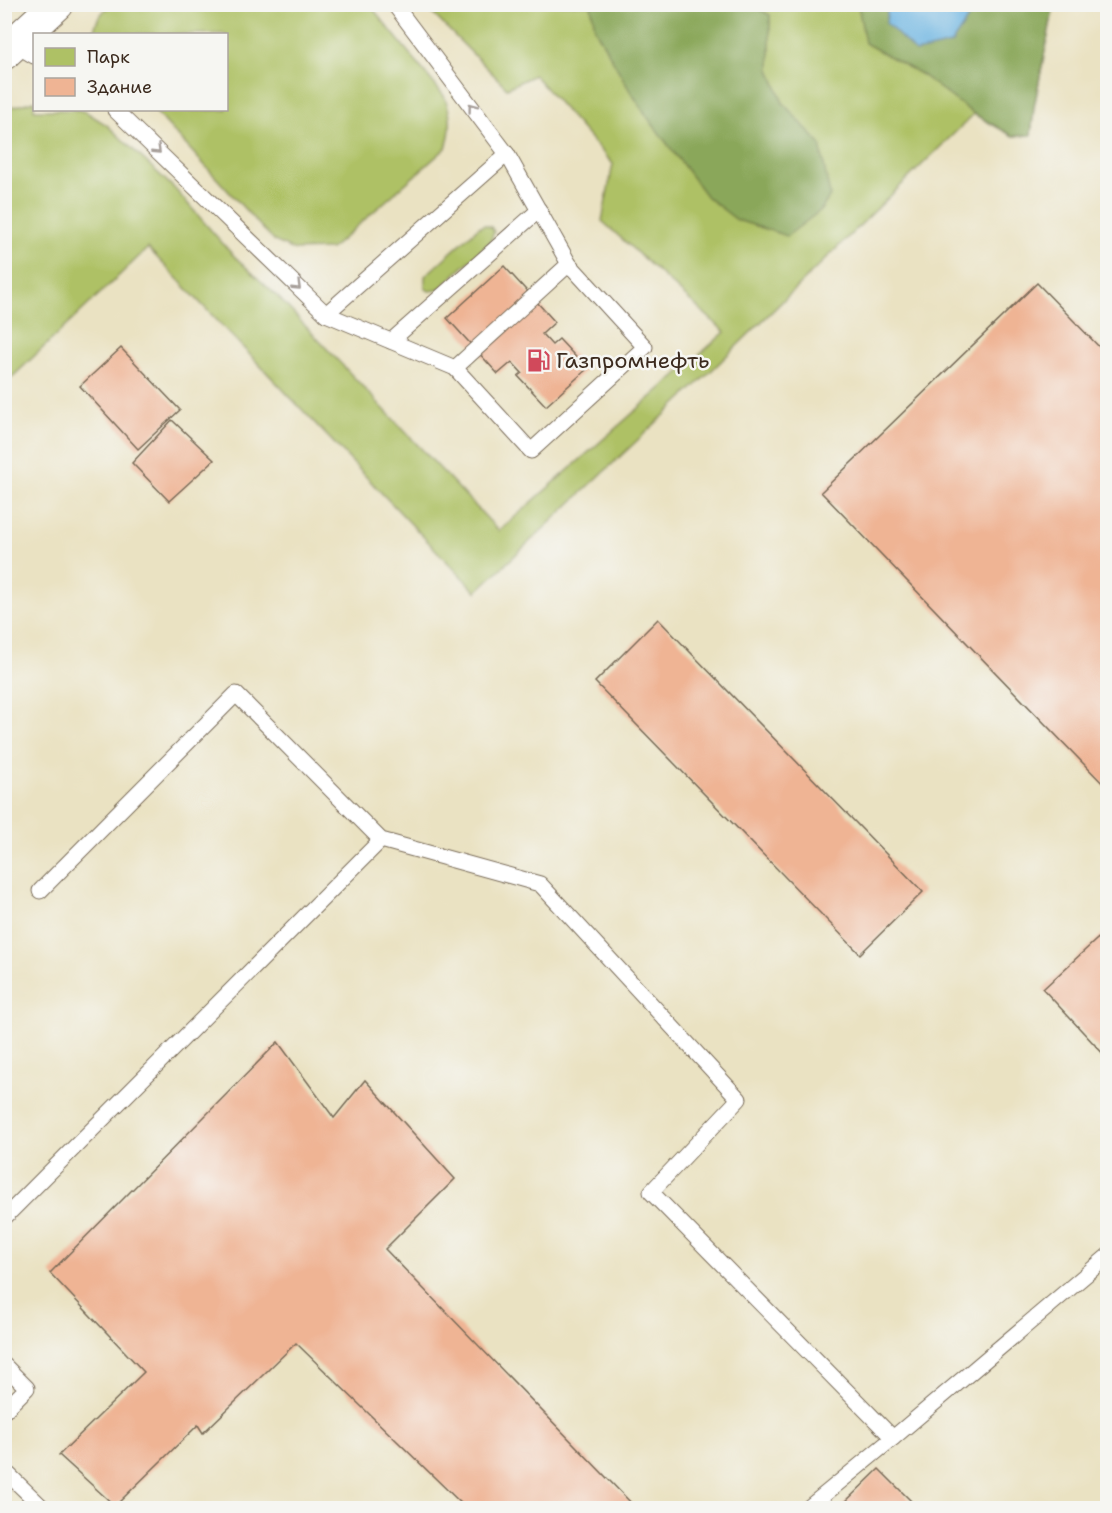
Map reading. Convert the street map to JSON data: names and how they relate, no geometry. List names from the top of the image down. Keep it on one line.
{"places":{"fuel station":["Газпромнефть"]},"legend":["Парк","Здание"]}
